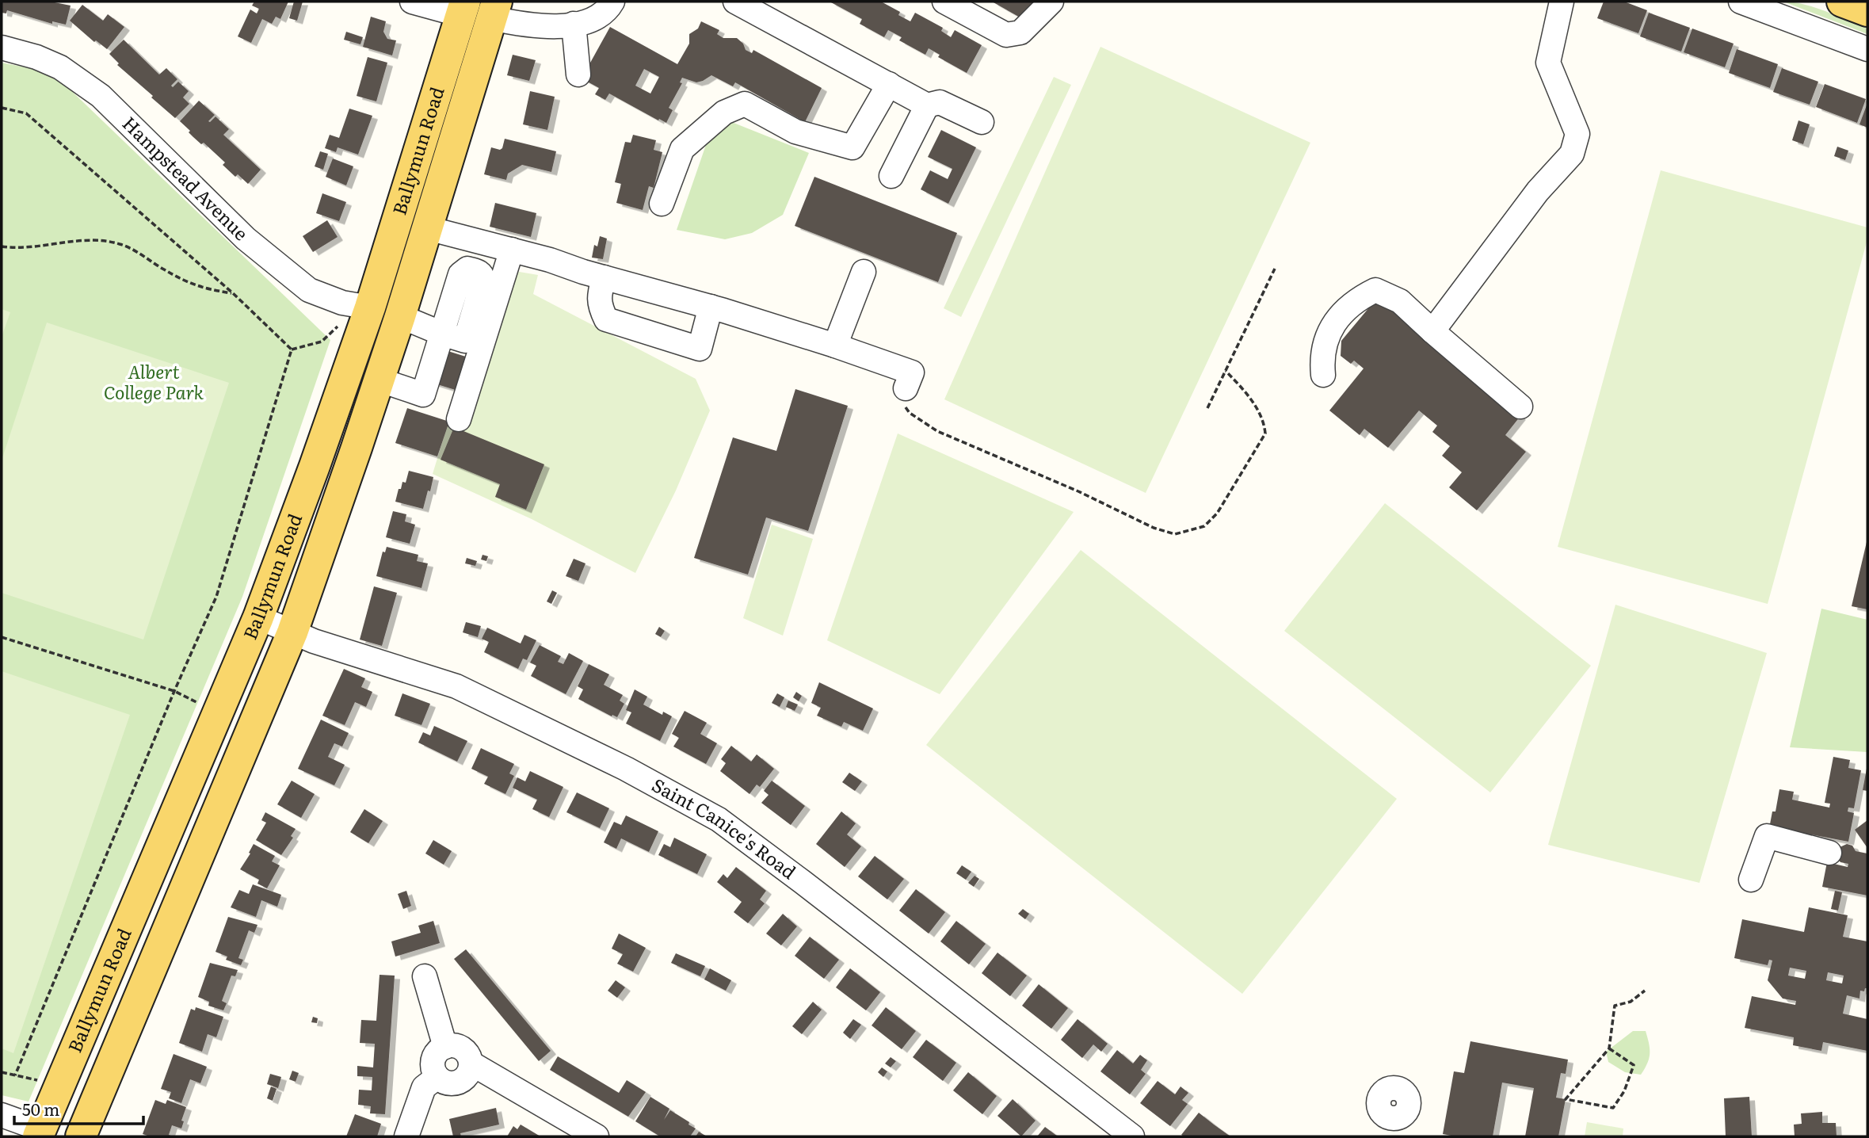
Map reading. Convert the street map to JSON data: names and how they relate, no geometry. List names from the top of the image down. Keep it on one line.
{"streets":{"main road":["Ballymun Road"],"street":["Hampstead Avenue","Saint Canice's Road"]},"crossings":[["Ballymun Road","Hampstead Avenue"],["Ballymun Road","Saint Canice's Road"]],"parks":["Albert College Park"],"scale_bar":"50 m"}
